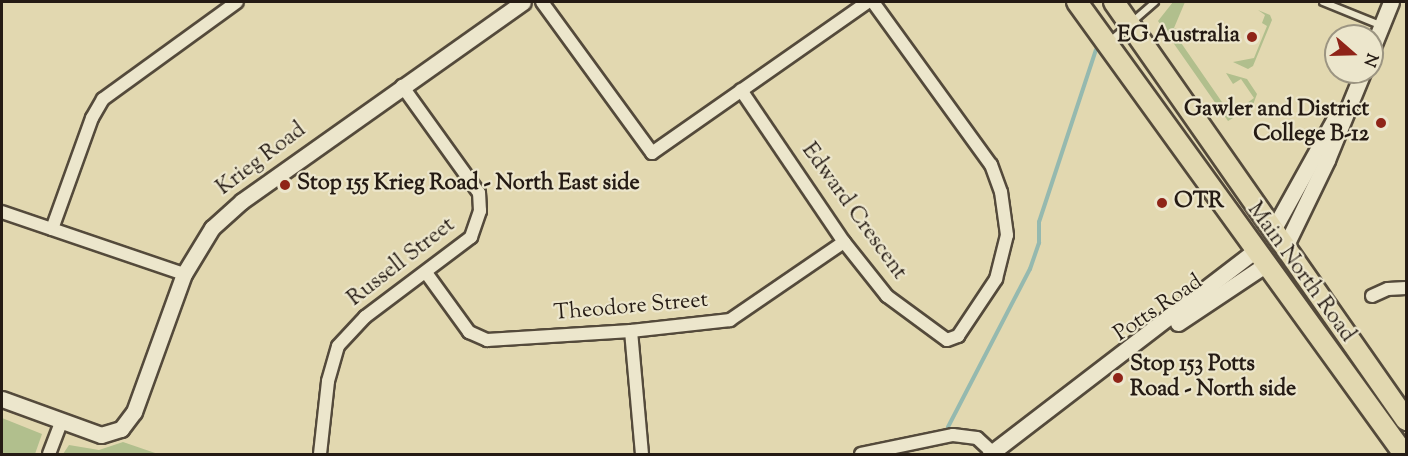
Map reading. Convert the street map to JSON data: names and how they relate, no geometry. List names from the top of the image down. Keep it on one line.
{"streets":{"main road":["Main North Road"],"street":["Krieg Road","Edward Crescent","Russell Street","Theodore Street","Potts Road"]},"crossings":[["Krieg Road","Russell Street"],["Edward Crescent","Theodore Street"],["Russell Street","Theodore Street"],["Main North Road","Potts Road"]],"places":["EG Australia","Gawler and District College B-12","Stop 155 Krieg Road - North East side","OTR","Stop 153 Potts Road - North side"],"north":"right"}
